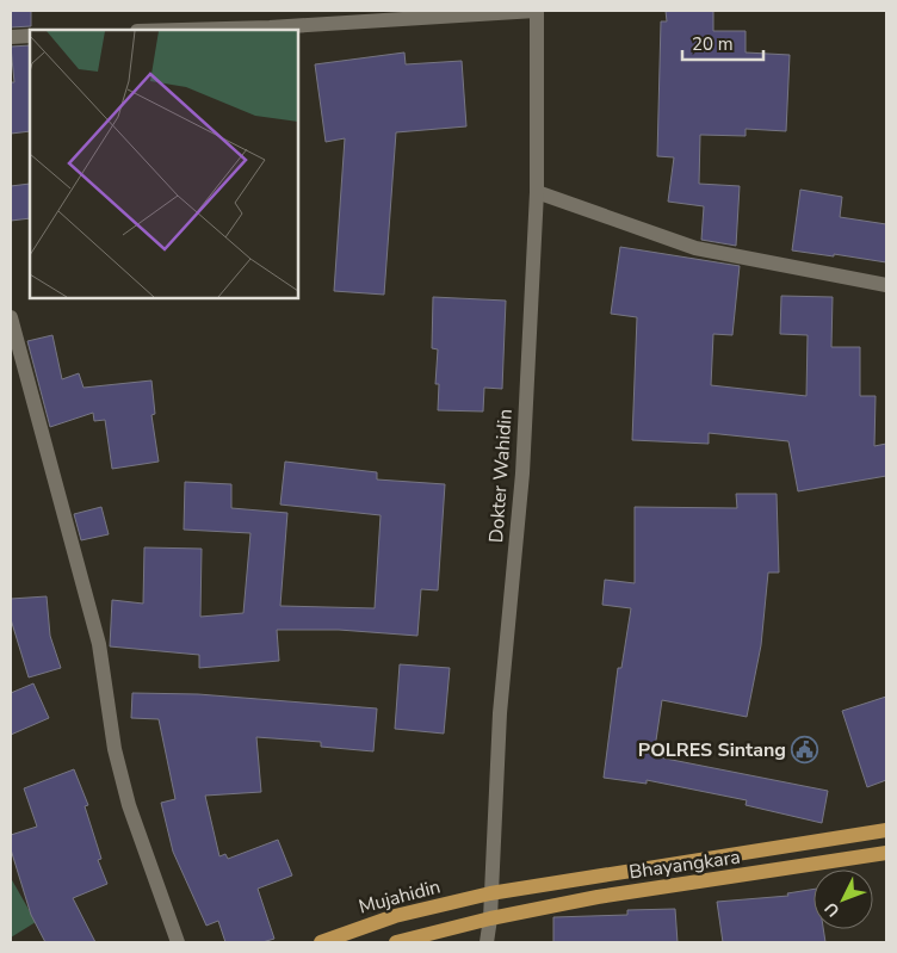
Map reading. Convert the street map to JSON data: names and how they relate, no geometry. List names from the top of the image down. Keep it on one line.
{"streets":{"main road":["Bhayangkara","Mujahidin"],"street":["Dokter Wahidin"]},"crossings":[["Dokter Wahidin","Bhayangkara"],["Dokter Wahidin","Mujahidin"],["Bhayangkara","Mujahidin"]],"places":{"public building":["POLRES Sintang"]},"scale_bar":"20 m","north":"bottom left"}
